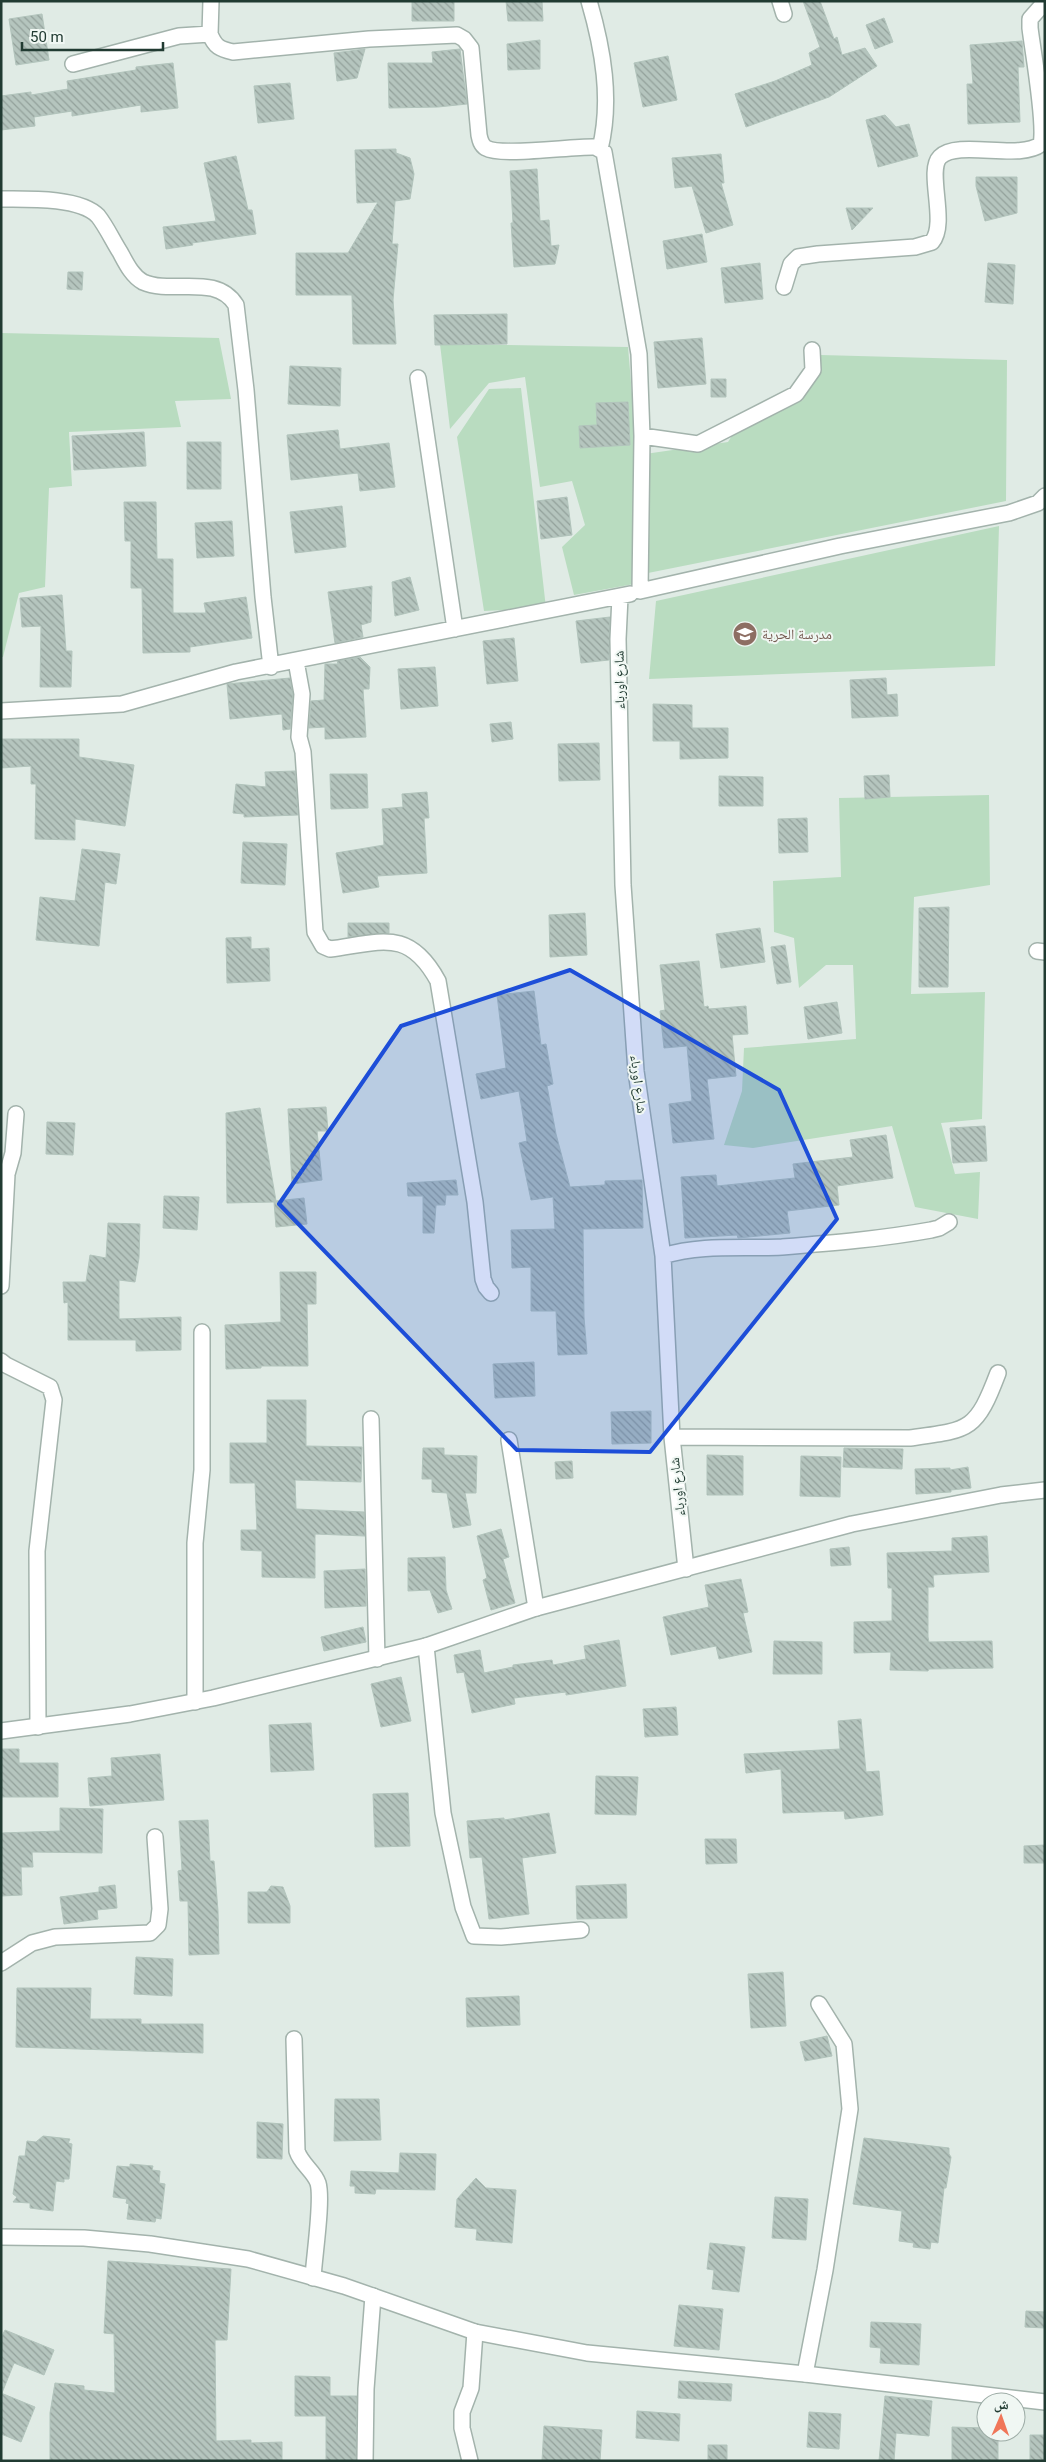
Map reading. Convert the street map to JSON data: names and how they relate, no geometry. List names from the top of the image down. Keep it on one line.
{"streets":{"street":["شارع اورباء"]},"places":{"school or university":["مدرسة الحرية"]},"scale_bar":"50 m","north":"top"}
